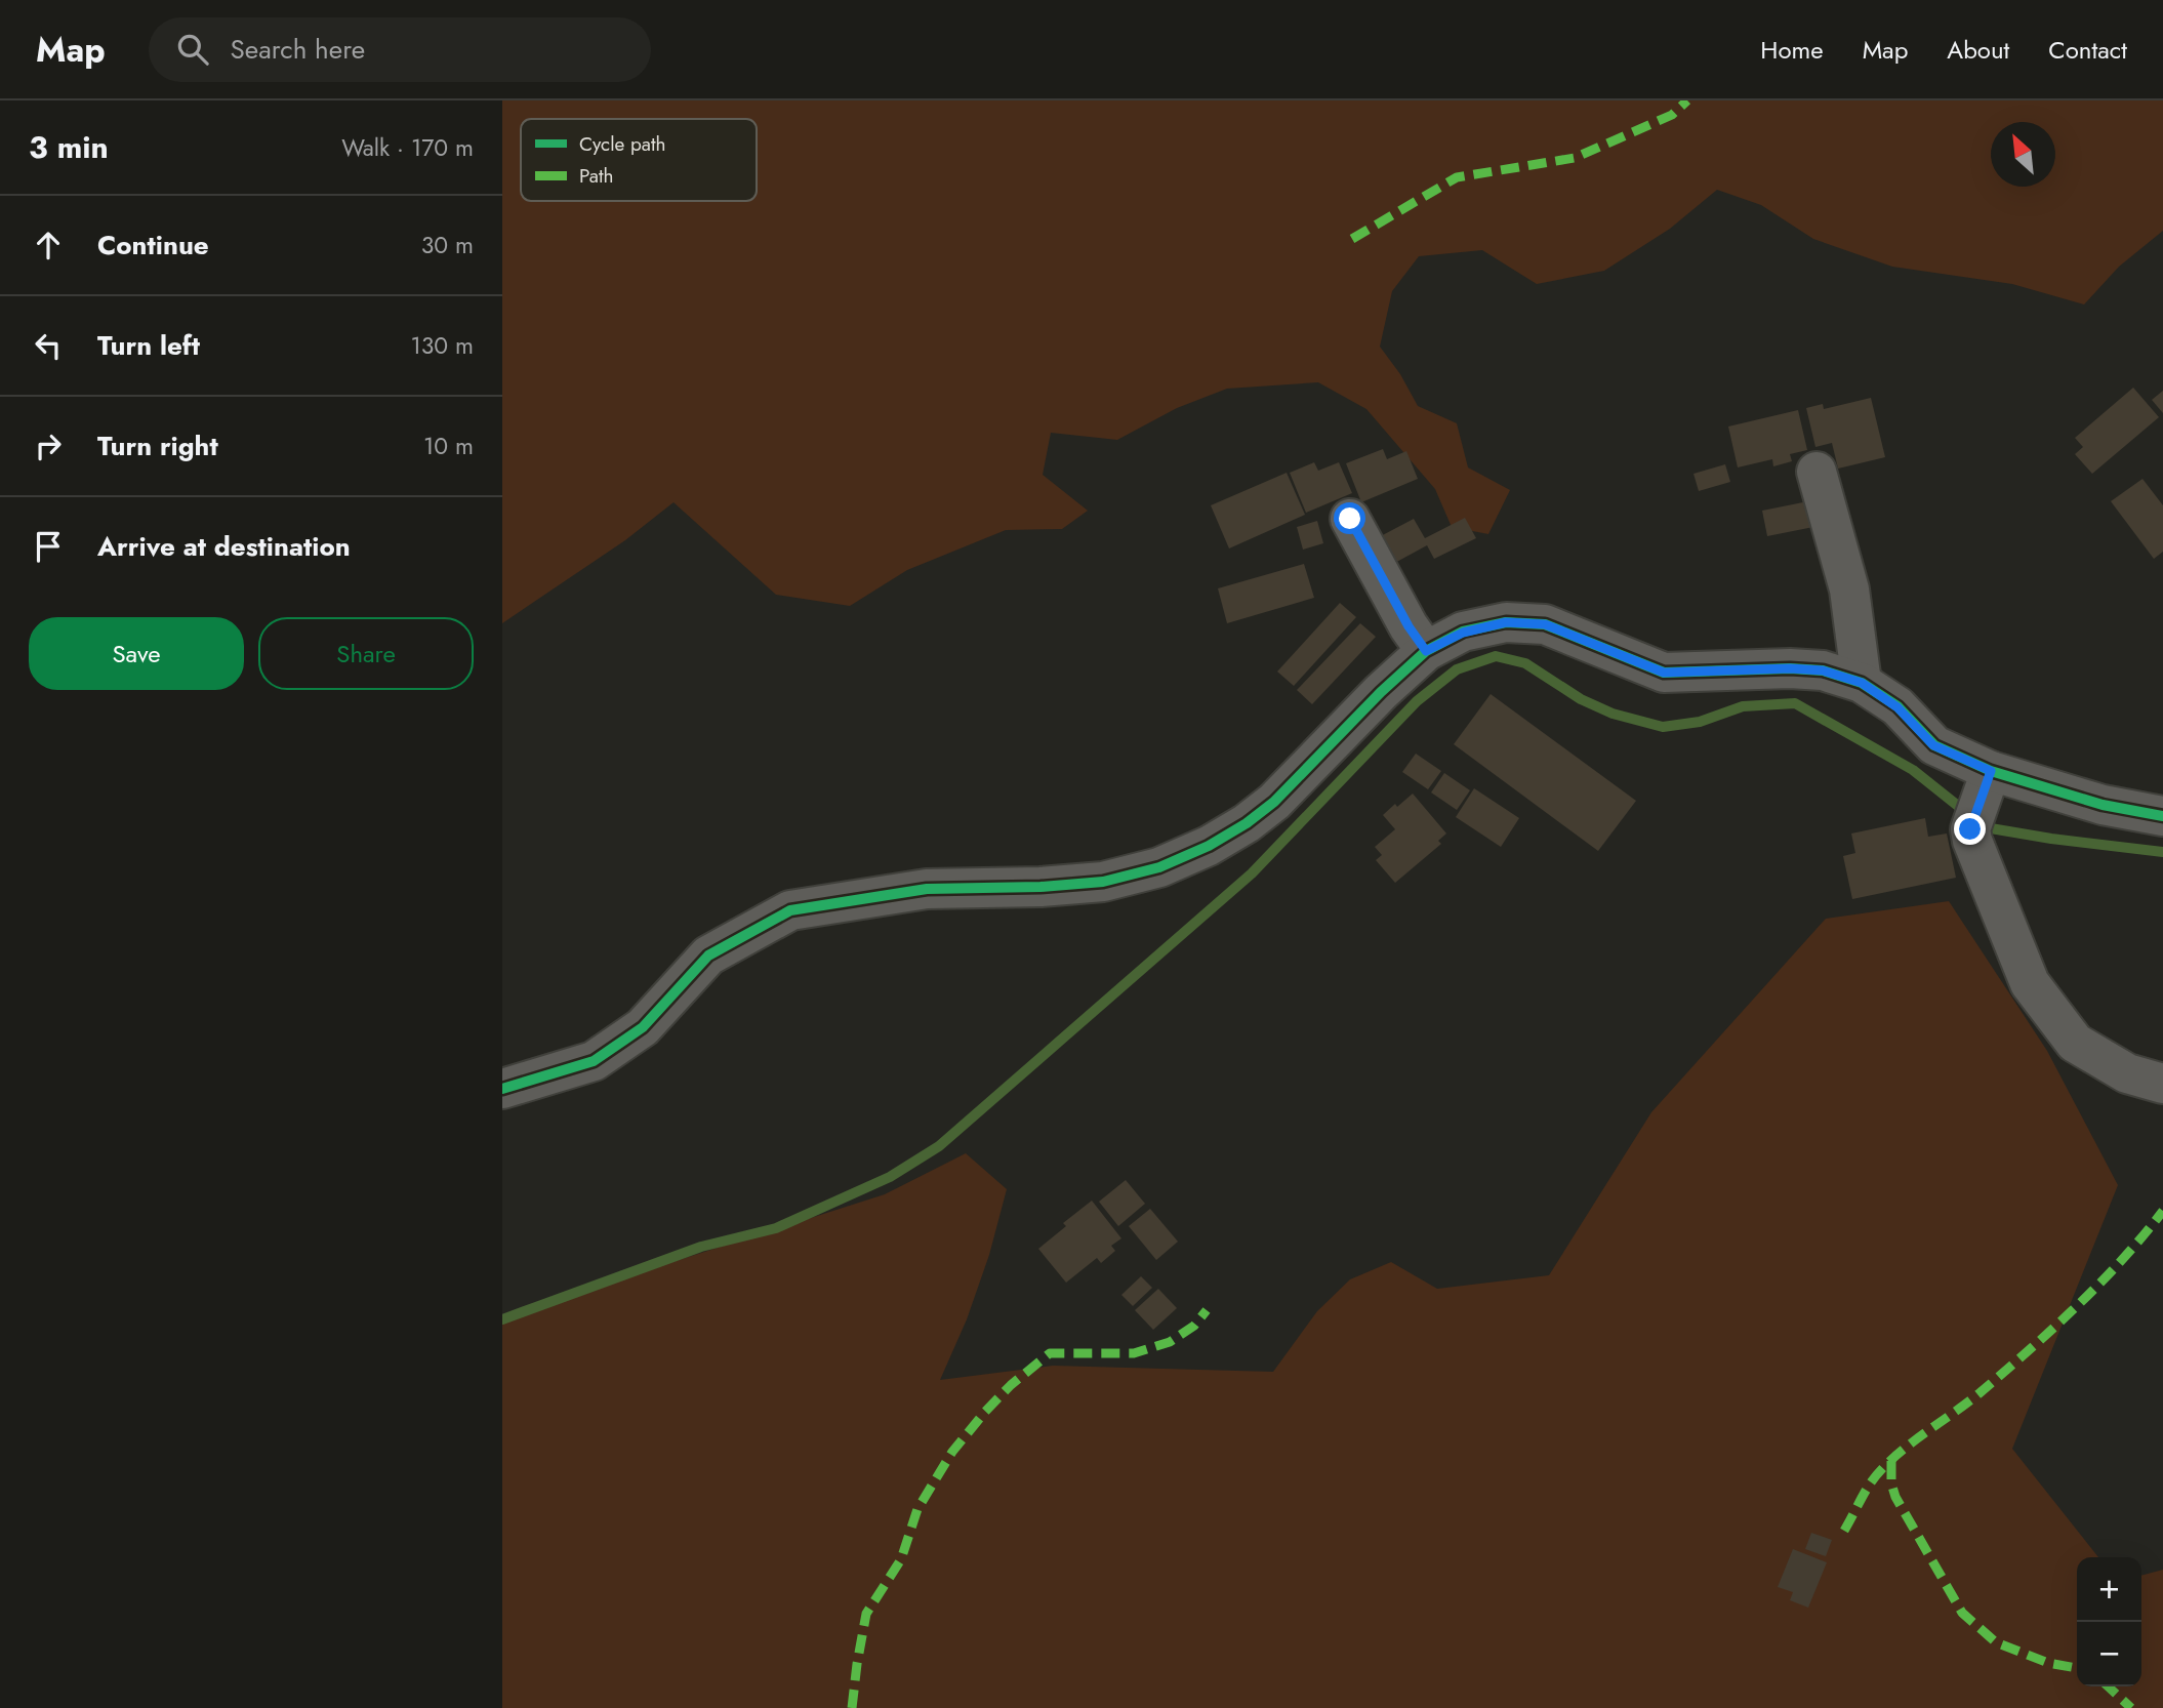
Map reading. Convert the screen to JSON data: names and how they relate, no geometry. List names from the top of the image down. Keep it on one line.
{"legend":["Cycle path","Path"],"north":"top left","page":{"header":"Map","search":"Search here","nav":["Home","Map","About","Contact"],"heading":["3 min","Walk · 170 m"],"list":[["Continue","30 m"],["Turn left","130 m"],["Turn right","10 m"],"Arrive at destination"],"buttons":["Save","Share"],"map_buttons":["+","−"]}}
